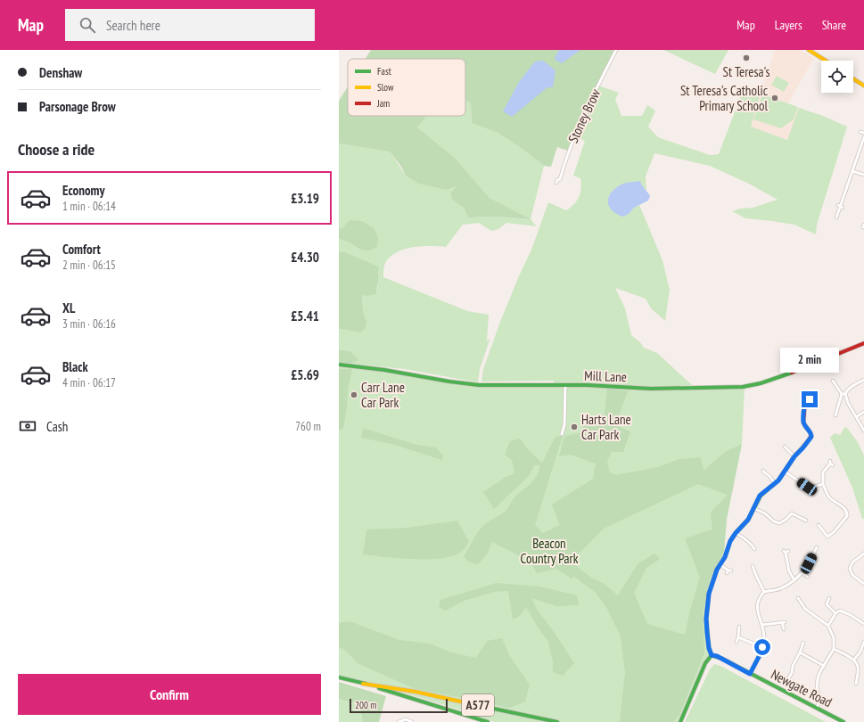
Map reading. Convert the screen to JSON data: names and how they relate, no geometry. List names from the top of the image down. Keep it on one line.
{"streets":{"street":["Stoney Brow","Mill Lane","Newgate Road","A577"]},"parks":["Beacon Country Park"],"places":["St Teresa's","St Teresa's Catholic Primary School","Carr Lane Car Park","Harts Lane Car Park"],"legend":["Fast","Slow","Jam"],"scale_bar":"200 m","page":{"header":"Map","search":"Search here","nav":["Map","Layers","Share"],"banner":["Denshaw","Parsonage Brow"],"heading":"Choose a ride","list":[{"name":"Economy","note":"1 min · 06:14","value":"£3.19"},{"name":"Comfort","note":"2 min · 06:15","value":"£4.30"},{"name":"XL","note":"3 min · 06:16","value":"£5.41"},{"name":"Black","note":"4 min · 06:17","value":"£5.69"}],"bubble":"2 min","pay":["Cash","760 m"],"buttons":"Confirm","scale":"200 m"}}
